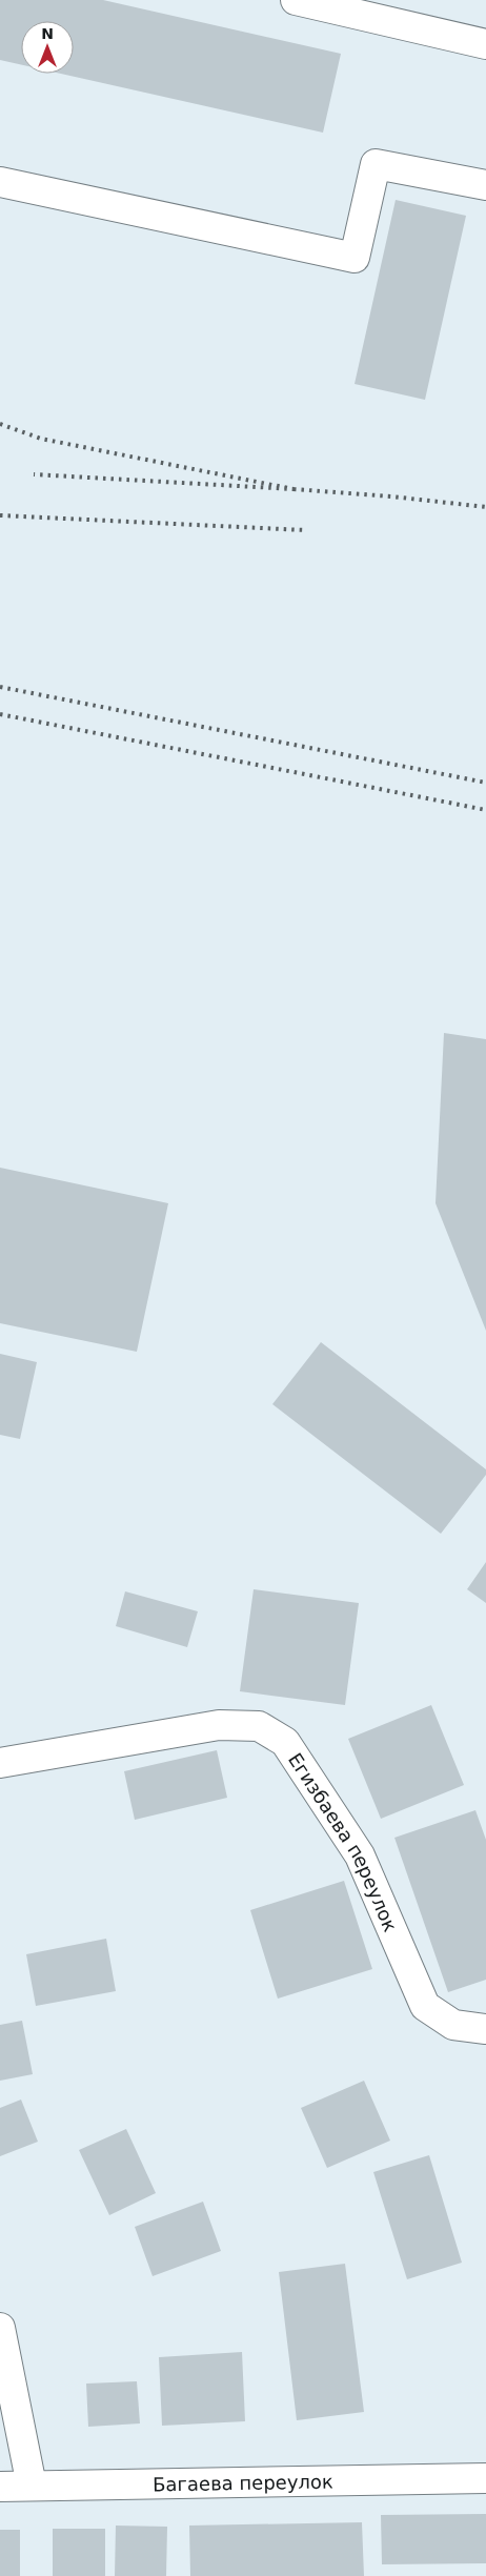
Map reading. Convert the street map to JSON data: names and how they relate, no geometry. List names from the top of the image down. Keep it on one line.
{"streets":{"street":["Егизбаева переулок","Багаева переулок"]},"north":"top"}
